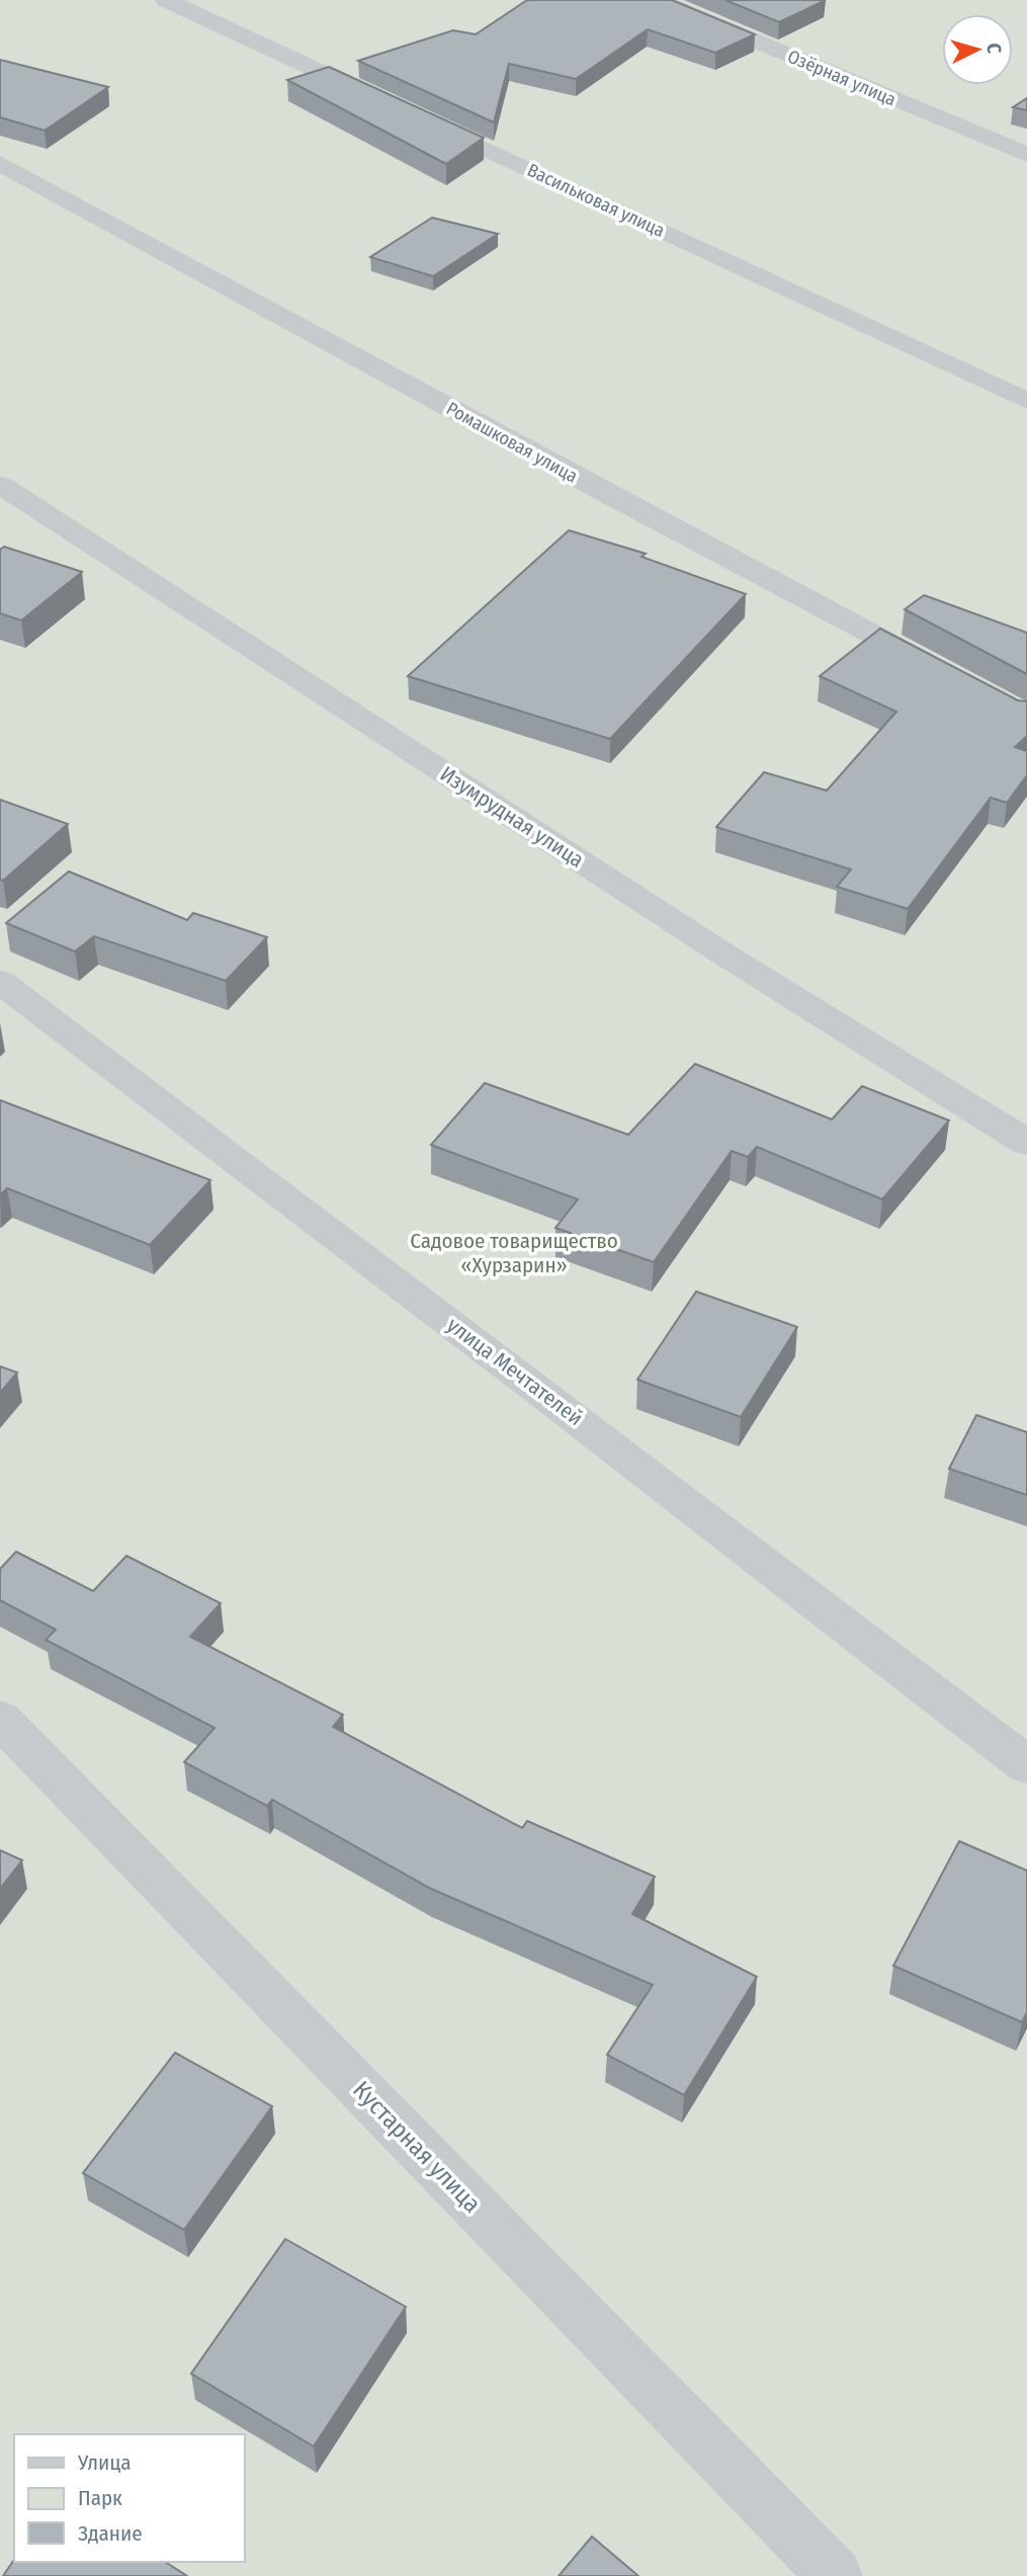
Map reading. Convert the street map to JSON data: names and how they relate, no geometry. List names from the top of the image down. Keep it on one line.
{"streets":{"street":["Озёрная улица","Васильковая улица","Ромашковая улица","Изумрудная улица","улица Мечтателей","Кустарная улица"]},"parks":["Садовое товарищество «Хурзарин»"],"legend":["Улица","Парк","Здание"],"north":"right"}
